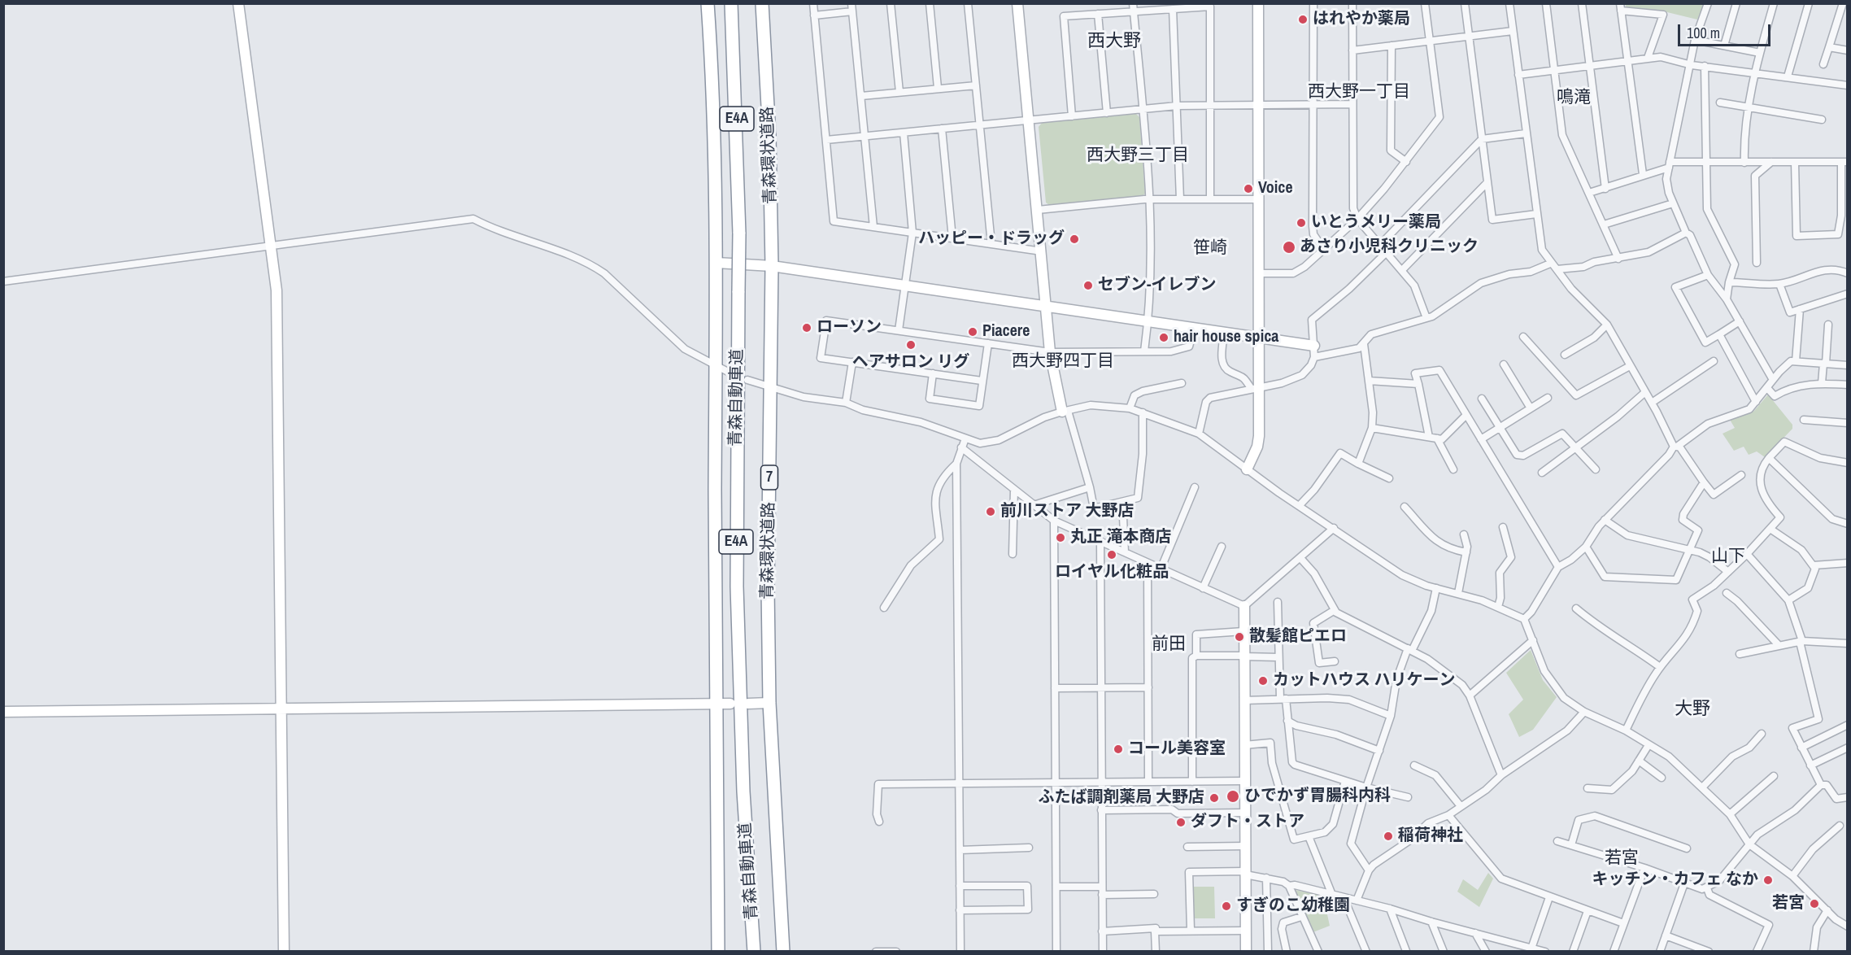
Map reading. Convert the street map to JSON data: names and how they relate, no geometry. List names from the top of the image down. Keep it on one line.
{"streets":{"highway":["E4A","青森環状道路","青森自動車道","7"]},"districts":["西大野","西大野一丁目","鳴滝","西大野三丁目","笹崎","西大野四丁目","山下","前田","大野","若宮"],"places":["はれやか薬局","Voice","いとうメリー薬局","ハッピー・ドラッグ","あさり小児科クリニック","セブン-イレブン","ローソン","Piacere","hair house spica","ヘアサロン リグ","前川ストア 大野店","丸正 滝本商店","ロイヤル化粧品","散髪館ピエロ","カットハウス ハリケーン","コール美容室","ひでかず胃腸科内科","ふたば調剤薬局 大野店","ダフト・ストア","稲荷神社","キッチン・カフェ なか","若宮","すぎのこ幼稚園"],"scale_bar":"100 m"}
